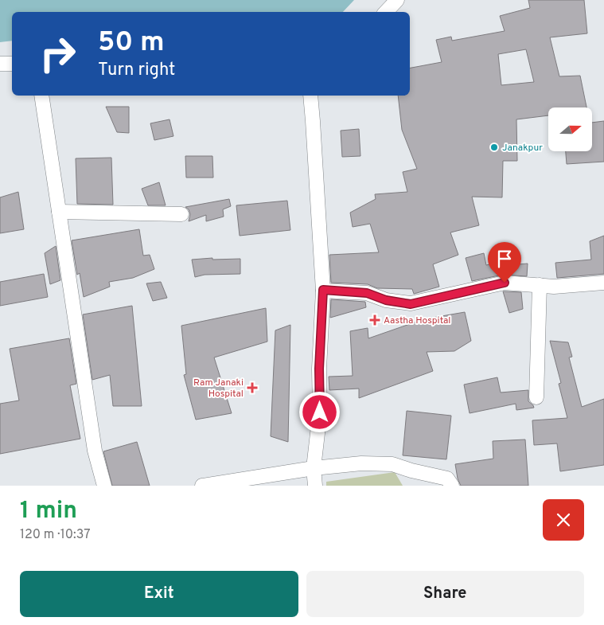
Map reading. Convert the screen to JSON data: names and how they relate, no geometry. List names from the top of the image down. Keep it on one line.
{"places":{"other":["Janakpur"],"health":["Aastha Hospital","Ram Janaki Hospital"]},"north":"right","page":{"turn":["50 m","Turn right"],"heading":["1 min","120 m · 10:37"],"buttons":["Exit","Share"]}}
